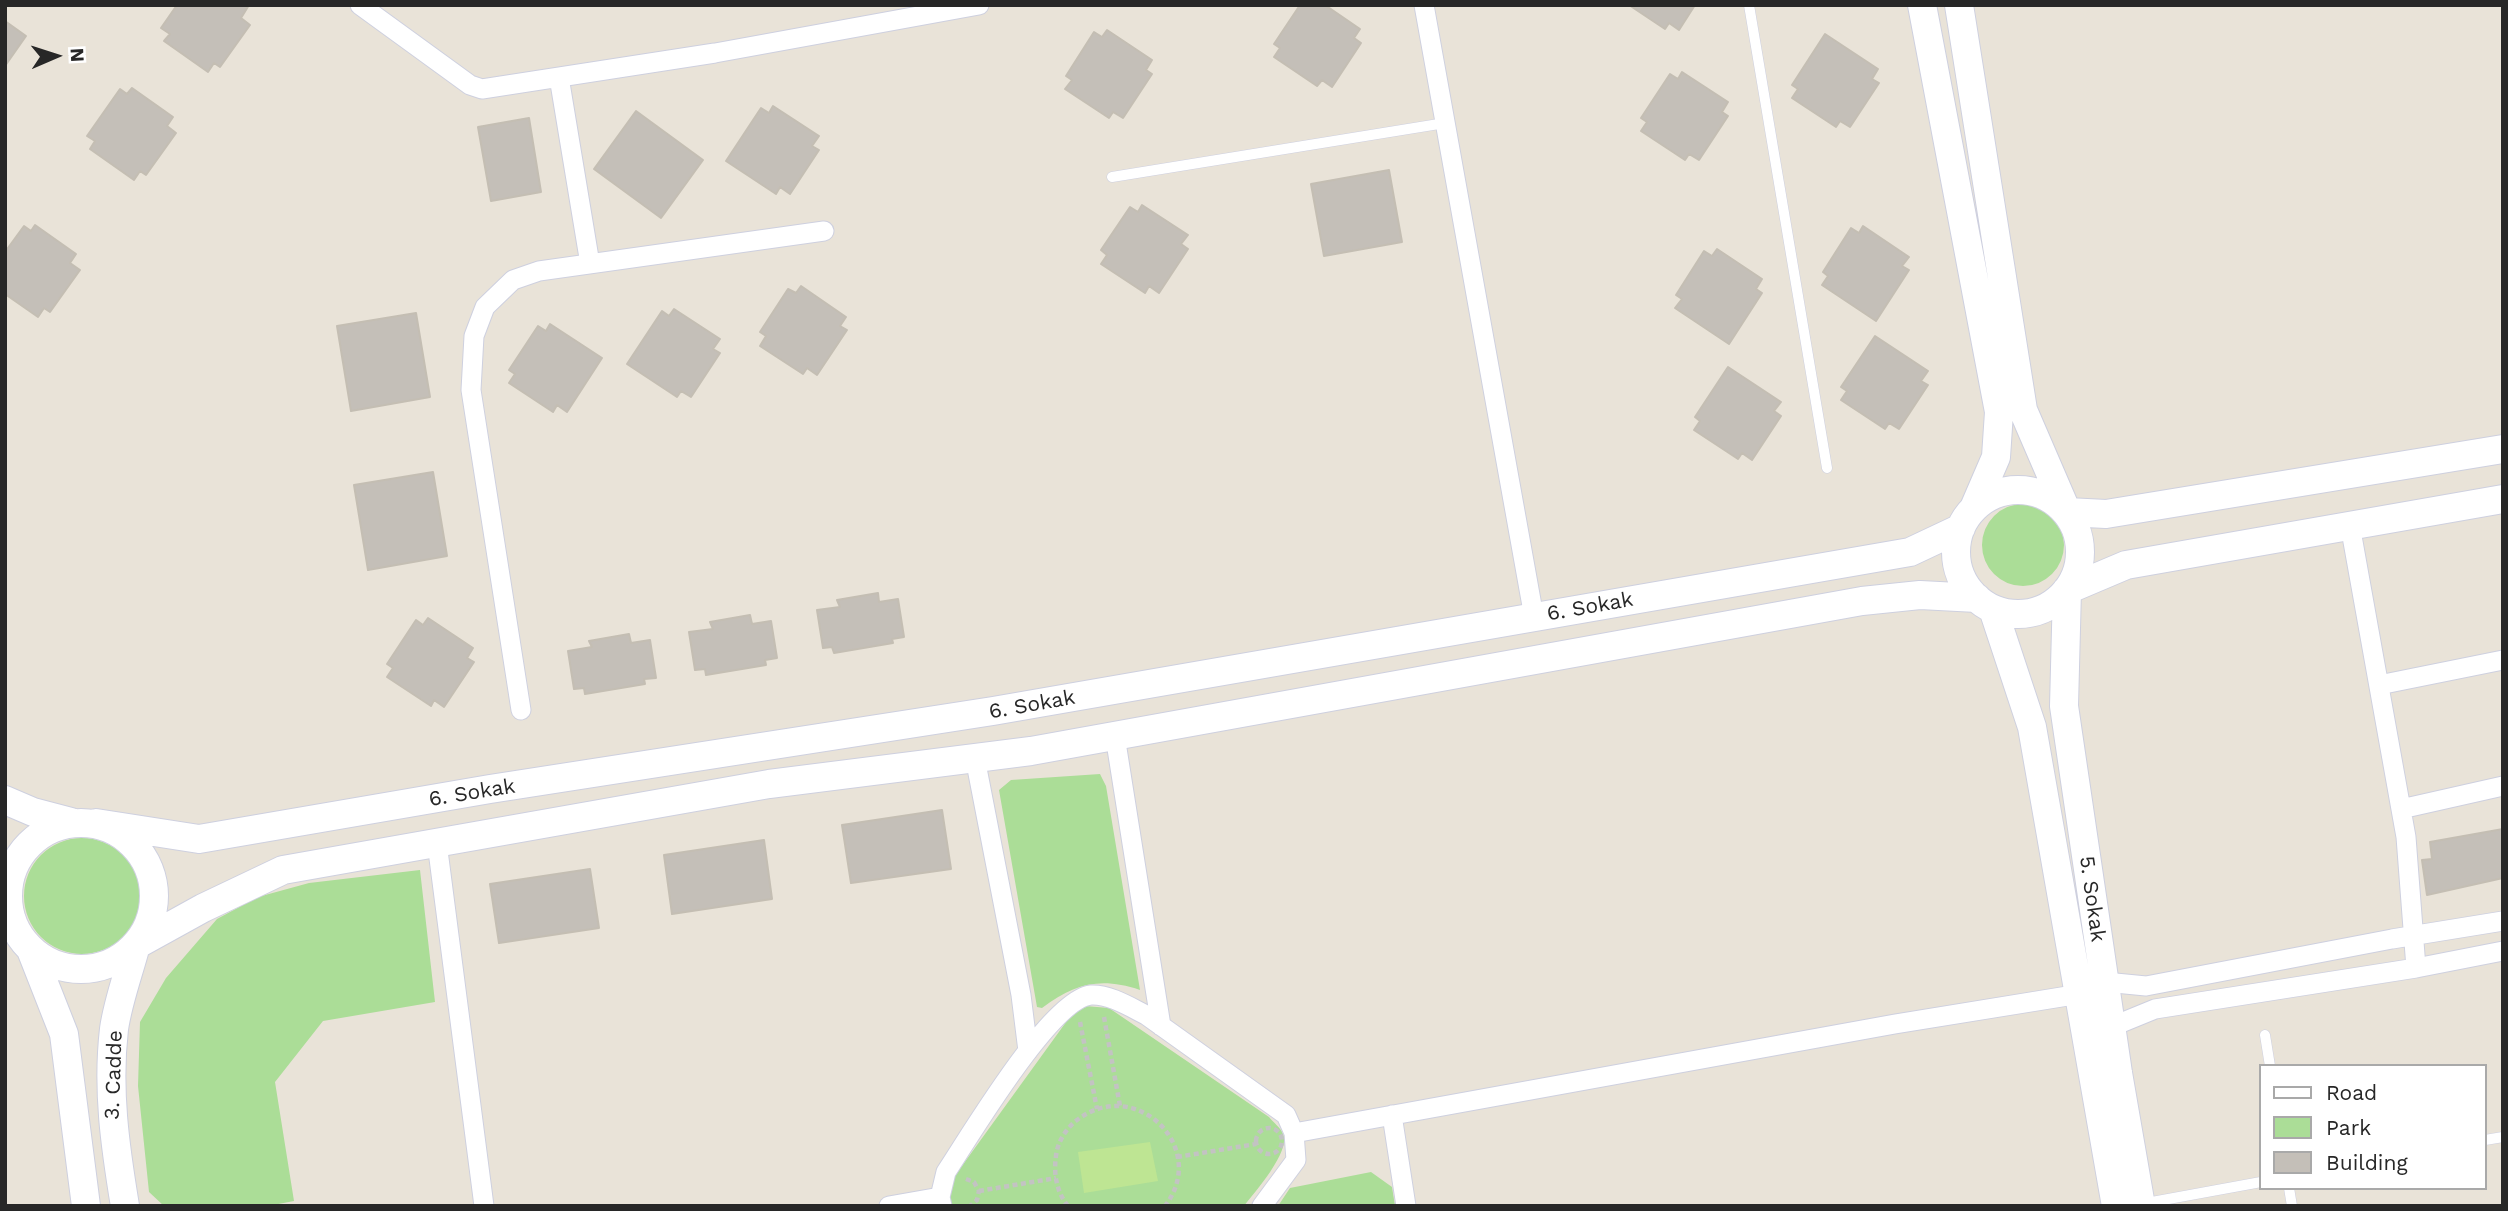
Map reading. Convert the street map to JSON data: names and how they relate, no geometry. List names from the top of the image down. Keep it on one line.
{"streets":{"street":["6. Sokak","5. Sokak","3. Cadde"]},"crossings":[["6. Sokak","5. Sokak"],["6. Sokak","3. Cadde"]],"legend":["Road","Park","Building"],"north":"right"}
